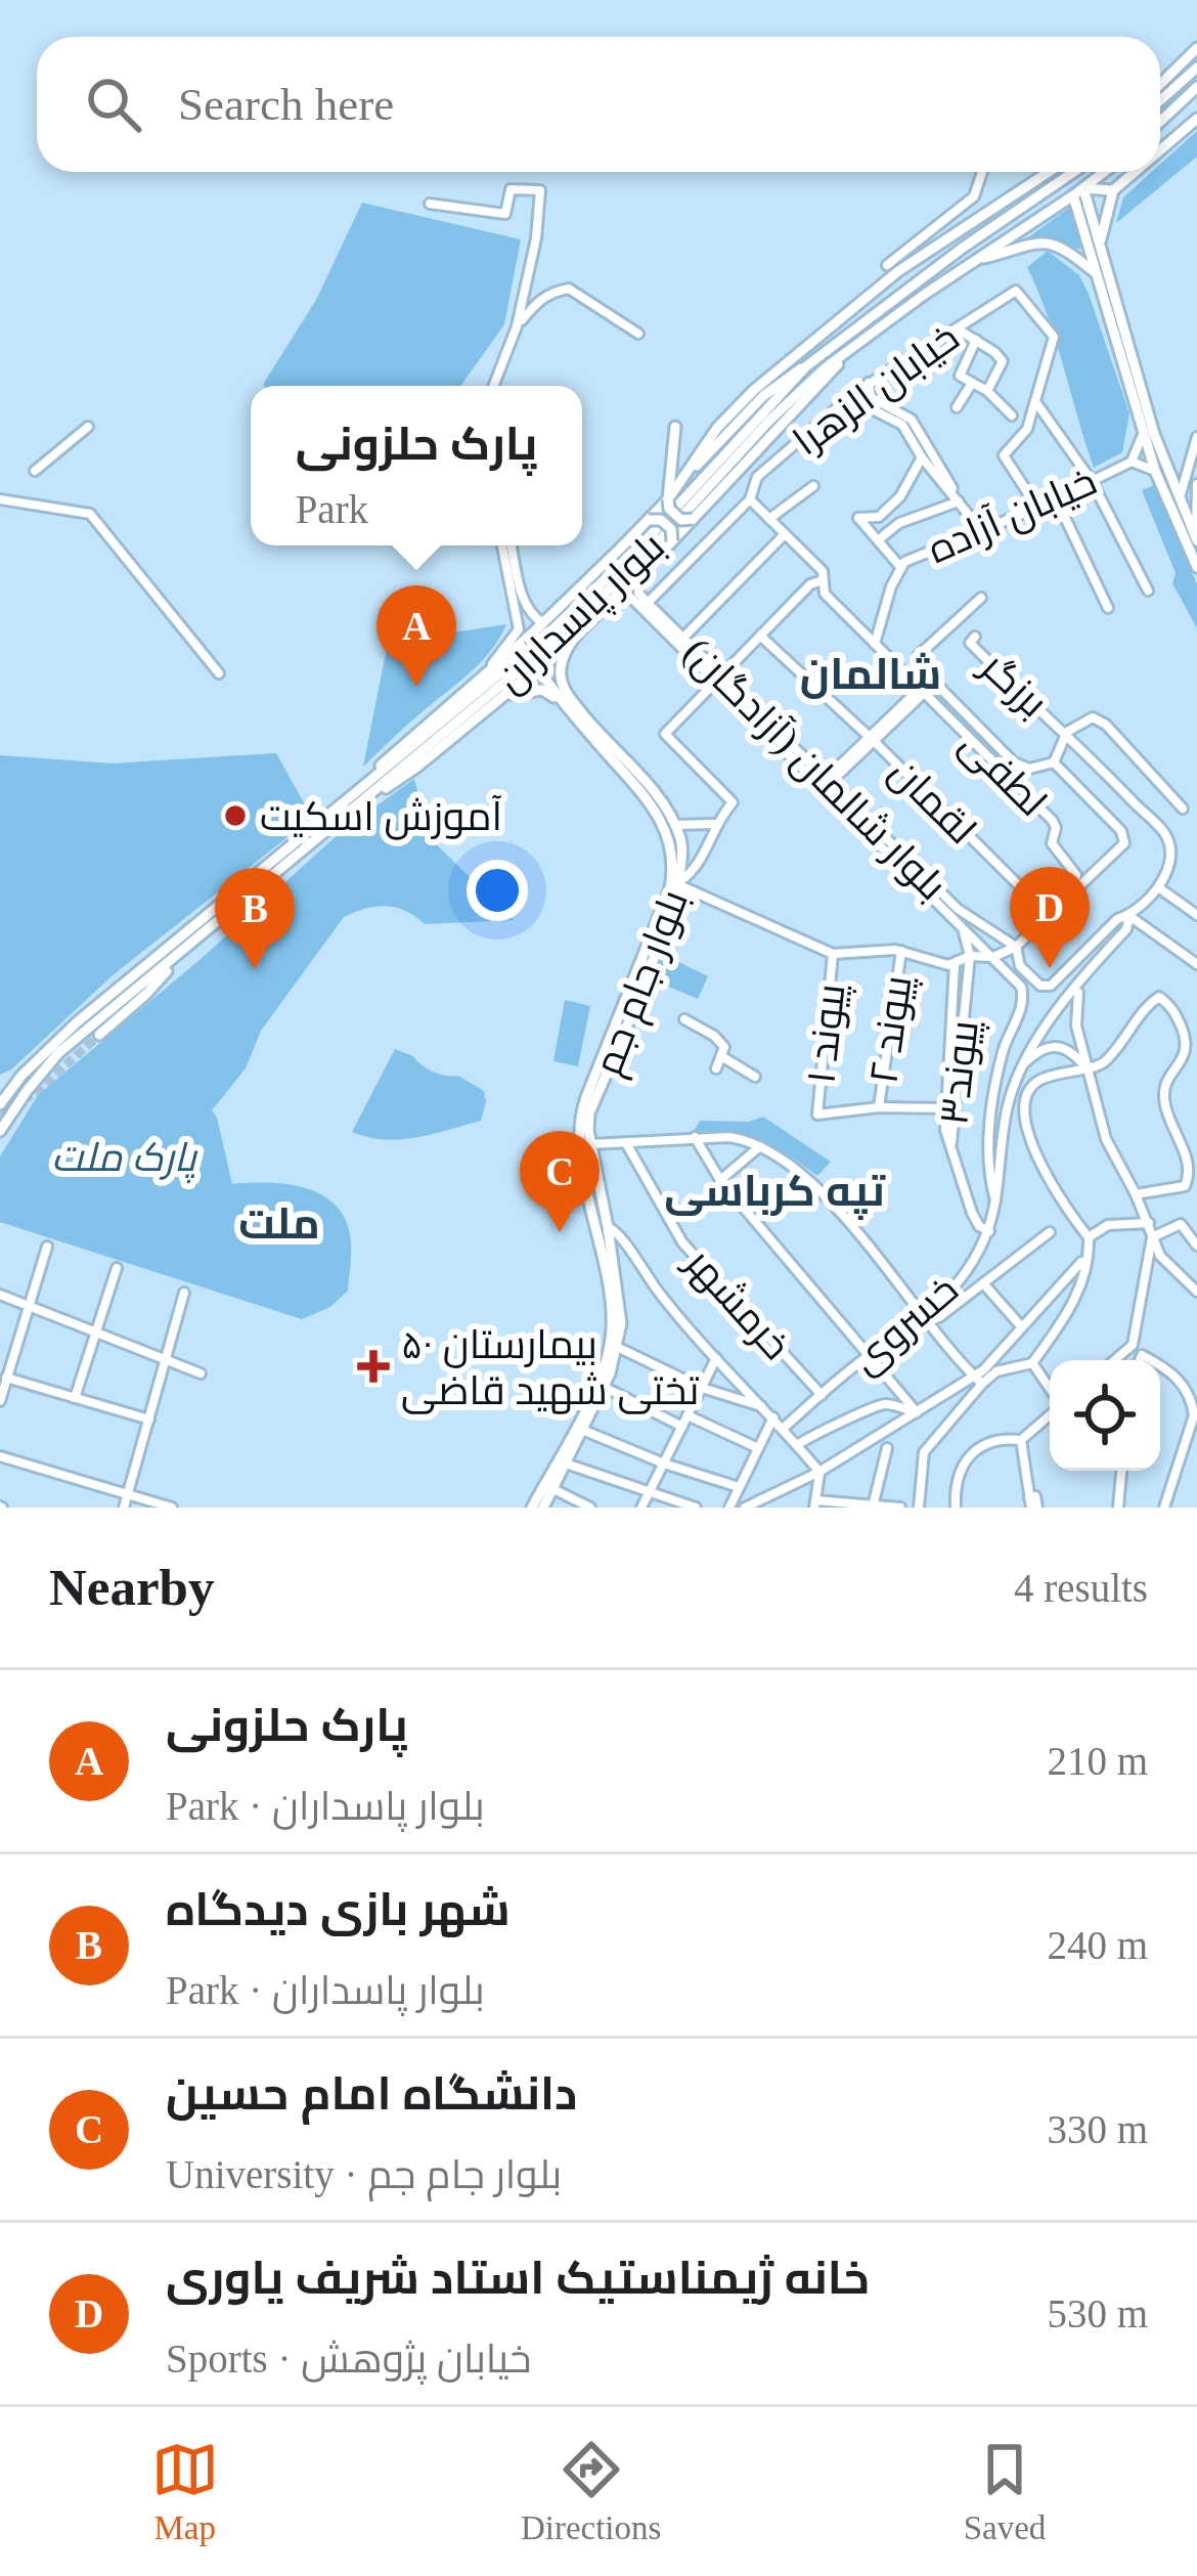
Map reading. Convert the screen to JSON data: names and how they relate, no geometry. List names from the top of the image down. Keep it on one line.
{"streets":{"main road":["بلوار پاسداران","بلوار جام جم"],"street":["خیابان الزهرا","خیابان آزاده","برزگر","بلوار شالمان (آزادگان)","لطفی","لقمان","پیوند ۲","پیوند ۱","پیوند۳","خرمشهر","خسروی"]},"crossings":[["خیابان الزهرا","بلوار شالمان (آزادگان)"],["خیابان الزهرا","لطفی"],["خیابان آزاده","لطفی"],["بلوار شالمان (آزادگان)","خسروی"],["پیوند ۲","پیوند ۱"],["خرمشهر","خسروی"]],"districts":["شالمان","تپه کرباسی","ملت"],"parks":["پارک ملت"],"places":{"other":["آموزش اسکیت"],"health":["بیمارستان ۵۰ تختی شهید قاضی"]},"page":{"search":"Search here","popup":["پارک حلزونی","Park"],"pins":["A","D","B","C"],"heading":["Nearby","4 results"],"list":[{"mark":"A","name":"پارک حلزونی","note":"Park · بلوار پاسداران","value":"210 m"},{"mark":"B","name":"شهر بازی دیدگاه","note":"Park · بلوار پاسداران","value":"240 m"},{"mark":"C","name":"دانشگاه امام حسین","note":"University · بلوار جام جم","value":"330 m"},{"mark":"D","name":"خانه ژیمناستیک استاد شریف یاوری","note":"Sports · خیابان پژوهش","value":"530 m"}],"nav":["Map","Directions","Saved"]}}
